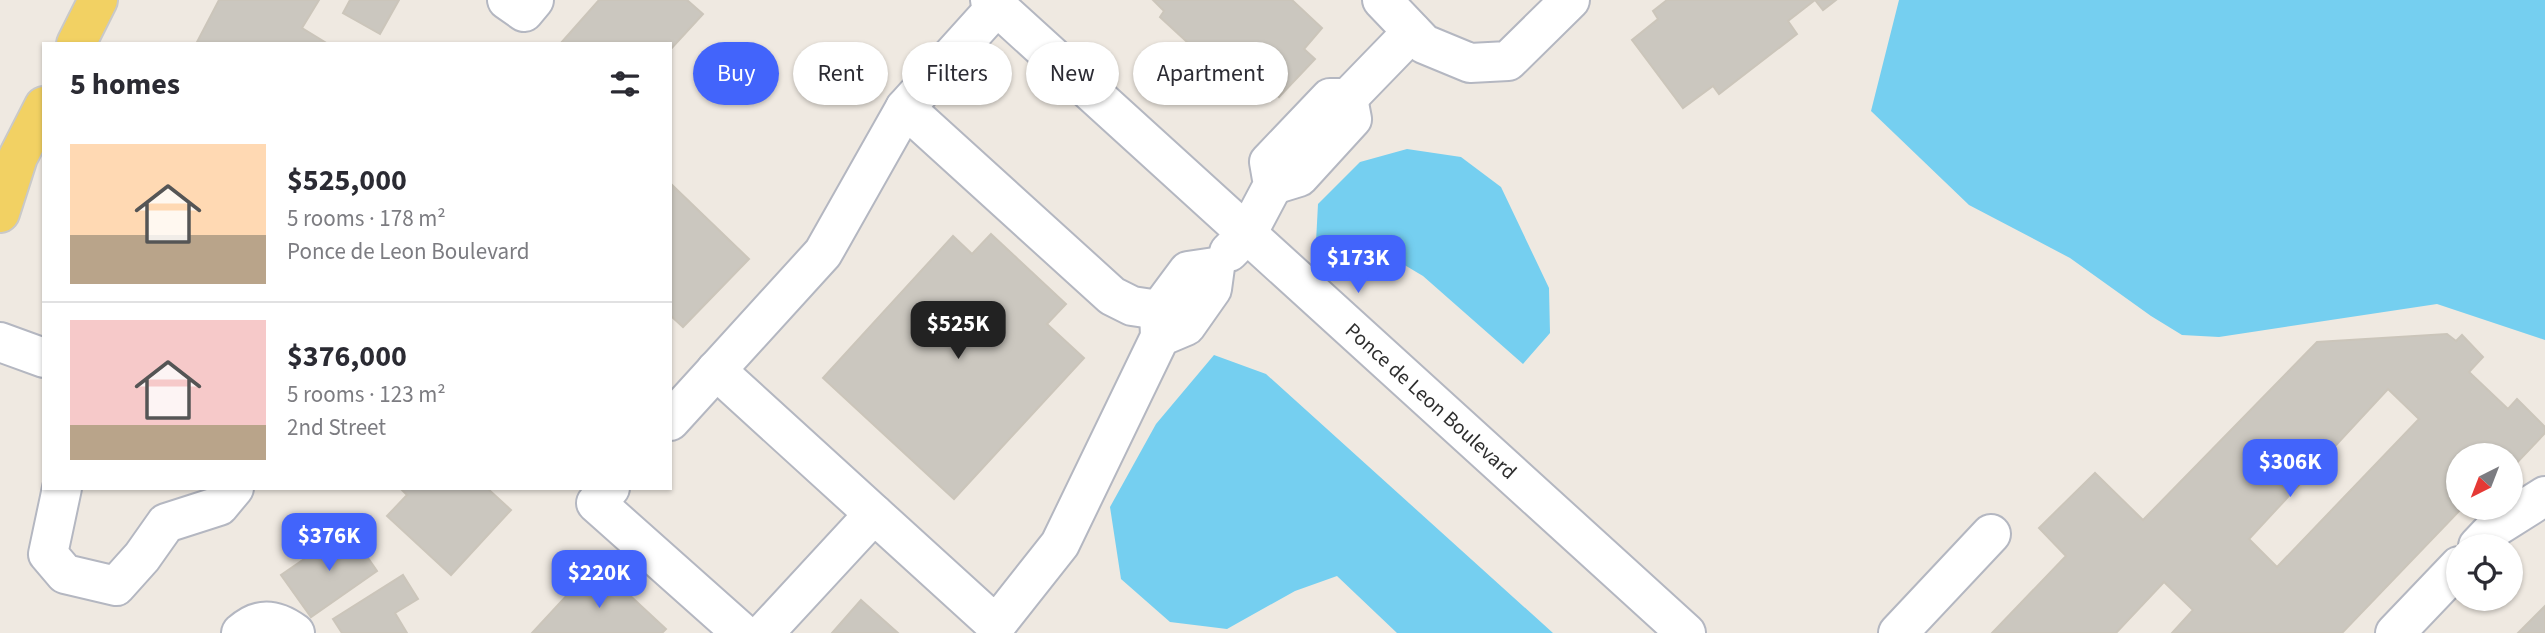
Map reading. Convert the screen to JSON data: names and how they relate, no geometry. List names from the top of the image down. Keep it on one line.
{"streets":{"street":["Ponce de Leon Boulevard"]},"north":"bottom left","page":{"chip":["Buy","Rent","Filters","New","Apartment"],"heading":"5 homes","list":[{"name":"$525,000","note":"5 rooms · 178 m² · Ponce de Leon Boulevard"},{"name":"$376,000","note":"5 rooms · 123 m² · 2nd Street"}],"price":["$173K","$525K","$306K","$376K","$220K"]}}
